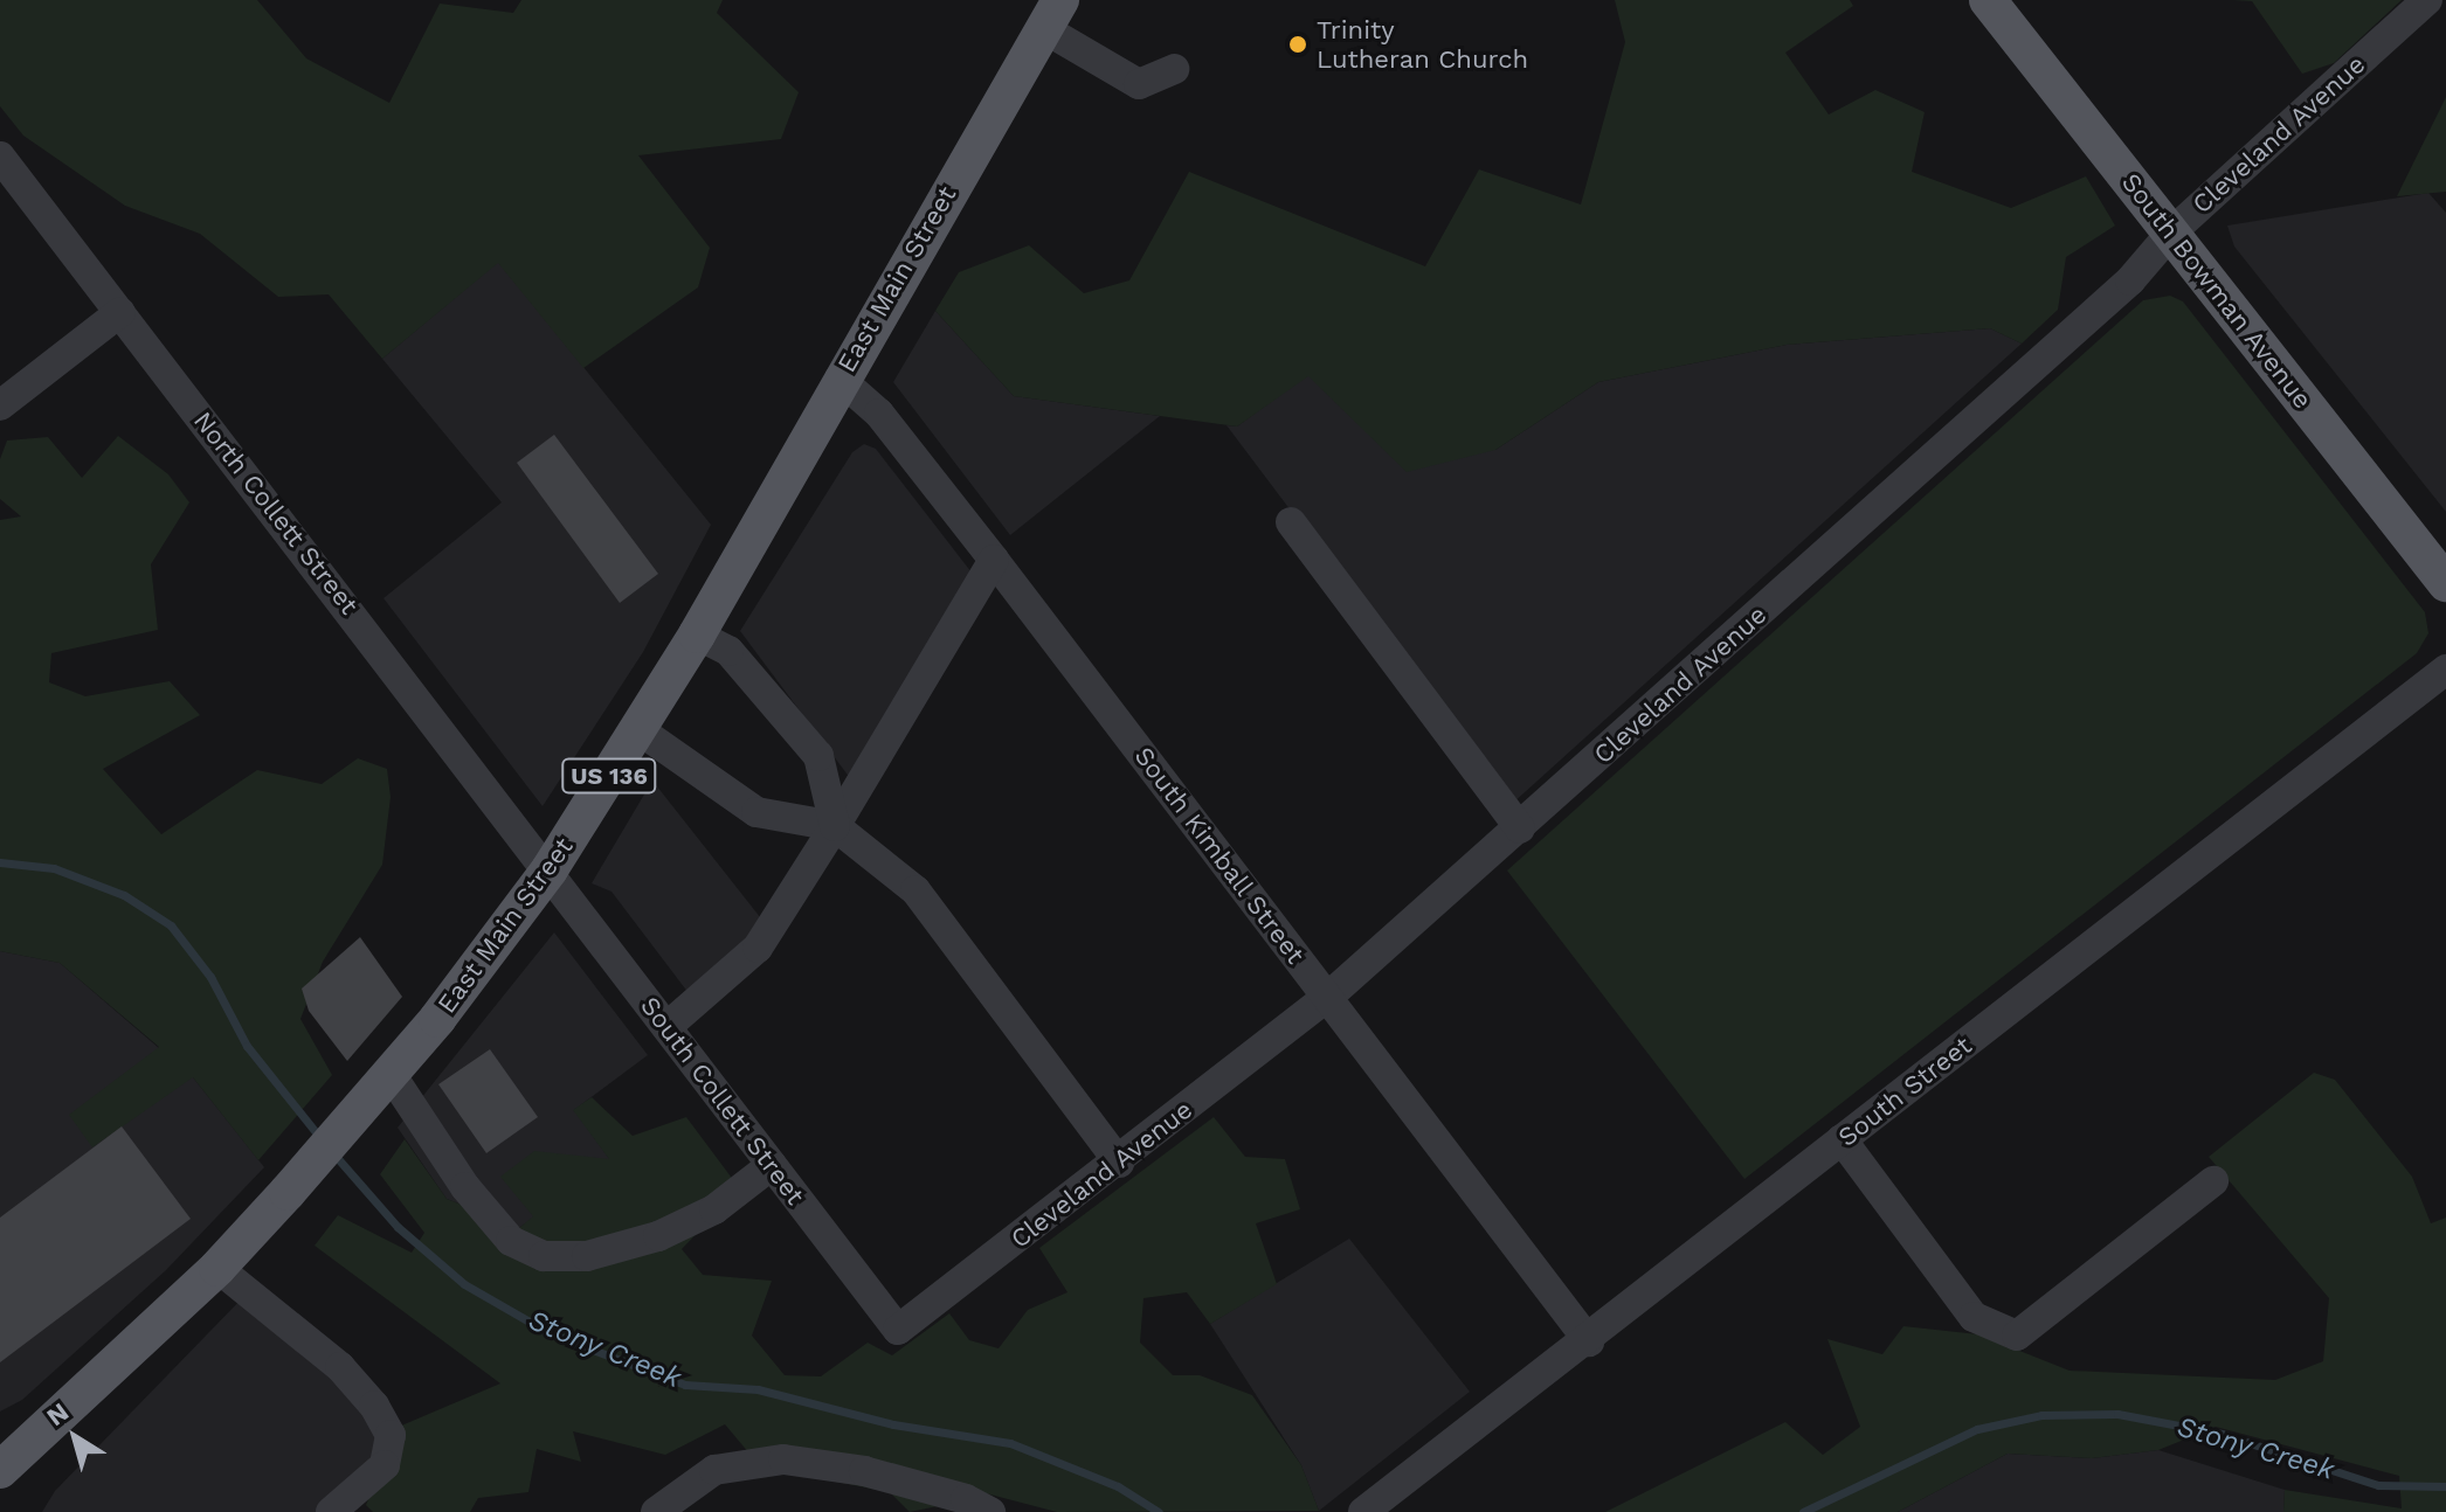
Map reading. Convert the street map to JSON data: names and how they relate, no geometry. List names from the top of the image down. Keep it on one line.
{"streets":{"main road":["East Main Street","South Bowman Avenue","US 136"],"street":["Cleveland Avenue","North Collett Street","South Kimball Street","South Street","South Collett Street"]},"crossings":[["Cleveland Avenue","South Bowman Avenue"],["Cleveland Avenue","South Kimball Street"],["Cleveland Avenue","South Collett Street"],["East Main Street","North Collett Street"],["East Main Street","South Kimball Street"],["East Main Street","South Collett Street"],["North Collett Street","South Collett Street"],["South Kimball Street","South Street"]],"water":["Stony Creek"],"places":["Trinity Lutheran Church"],"north":"top left"}
